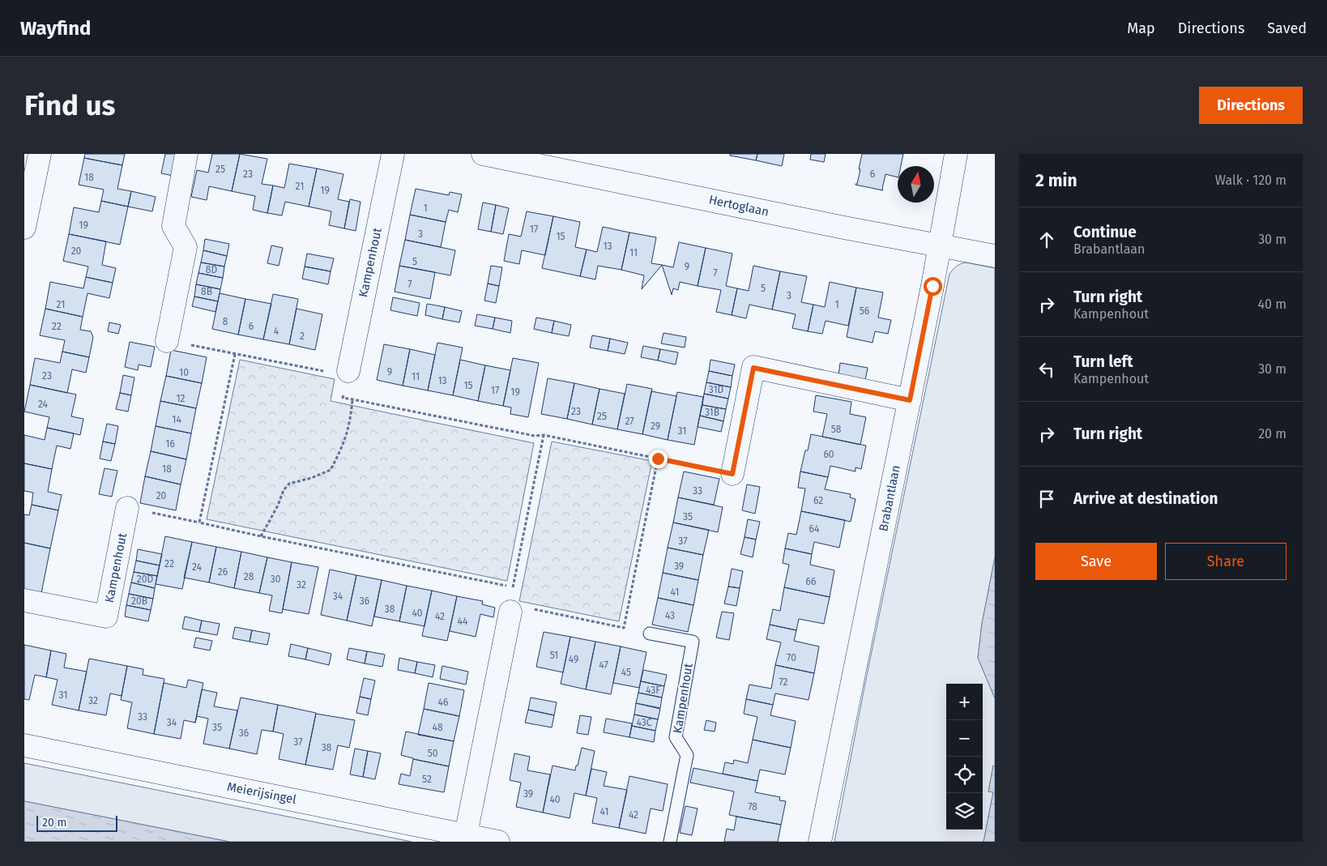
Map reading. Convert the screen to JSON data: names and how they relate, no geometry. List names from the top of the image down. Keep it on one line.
{"streets":{"street":["Hertoglaan","Kampenhout","Brabantlaan","Meierijsingel"]},"crossings":[["Hertoglaan","Brabantlaan"]],"house_numbers":["25","23","6","18","21","19","1","19","17","3","15","13","20","11","5","9","8D","7","7","5","8B","3","21","1","56","8","22","6","4","2","9","10","23","11","13","15","31D","17","19","12","24","23","31B","25","14","27","29","58","31","16","60","18","33","20","62","35","64","37","22","39","24","26","28","20D","30","66","32","41","34","20B","36","38","40","43","42","44","51","70","49","47","45","72","43F","31","32","46","33","34","43C","35","48","36","37","38","50","52","39","40","78","41","42"],"scale_bar":"20 m","north":"top","page":{"header":"Wayfind","nav":["Map","Directions","Saved"],"buttons":["Directions",["Save","Share"]],"title":"Find us","heading":["2 min","Walk · 120 m"],"list":[["Continue","Brabantlaan","30 m"],["Turn right","Kampenhout","40 m"],["Turn left","Kampenhout","30 m"],["Turn right","20 m"],"Arrive at destination"],"map_buttons":["+","−"],"scale":"20 m"}}
